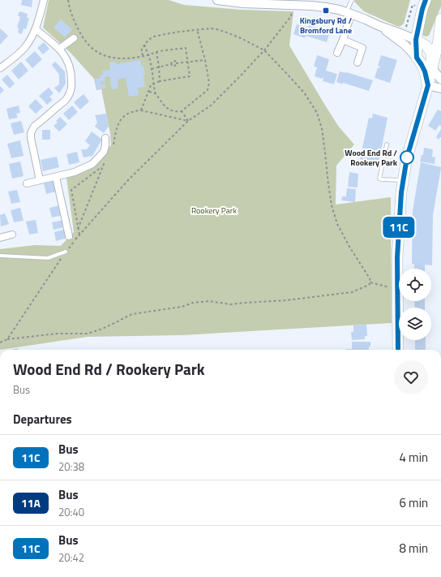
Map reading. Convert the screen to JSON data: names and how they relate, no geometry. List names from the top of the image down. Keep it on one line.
{"parks":["Rookery Park"],"places":{"transit":["Kingsbury Rd / Bromford Lane"],"other":["Wood End Rd / Rookery Park"]},"lines":["bus line 11C"],"page":{"on_map":"11C","heading":[["Wood End Rd / Rookery Park","Bus"],"Departures"],"list":[{"mark":"11C","name":"Bus","note":"20:38","value":"4 min"},{"mark":"11A","name":"Bus","note":"20:40","value":"6 min"},{"mark":"11C","name":"Bus","note":"20:42","value":"8 min"}]}}
